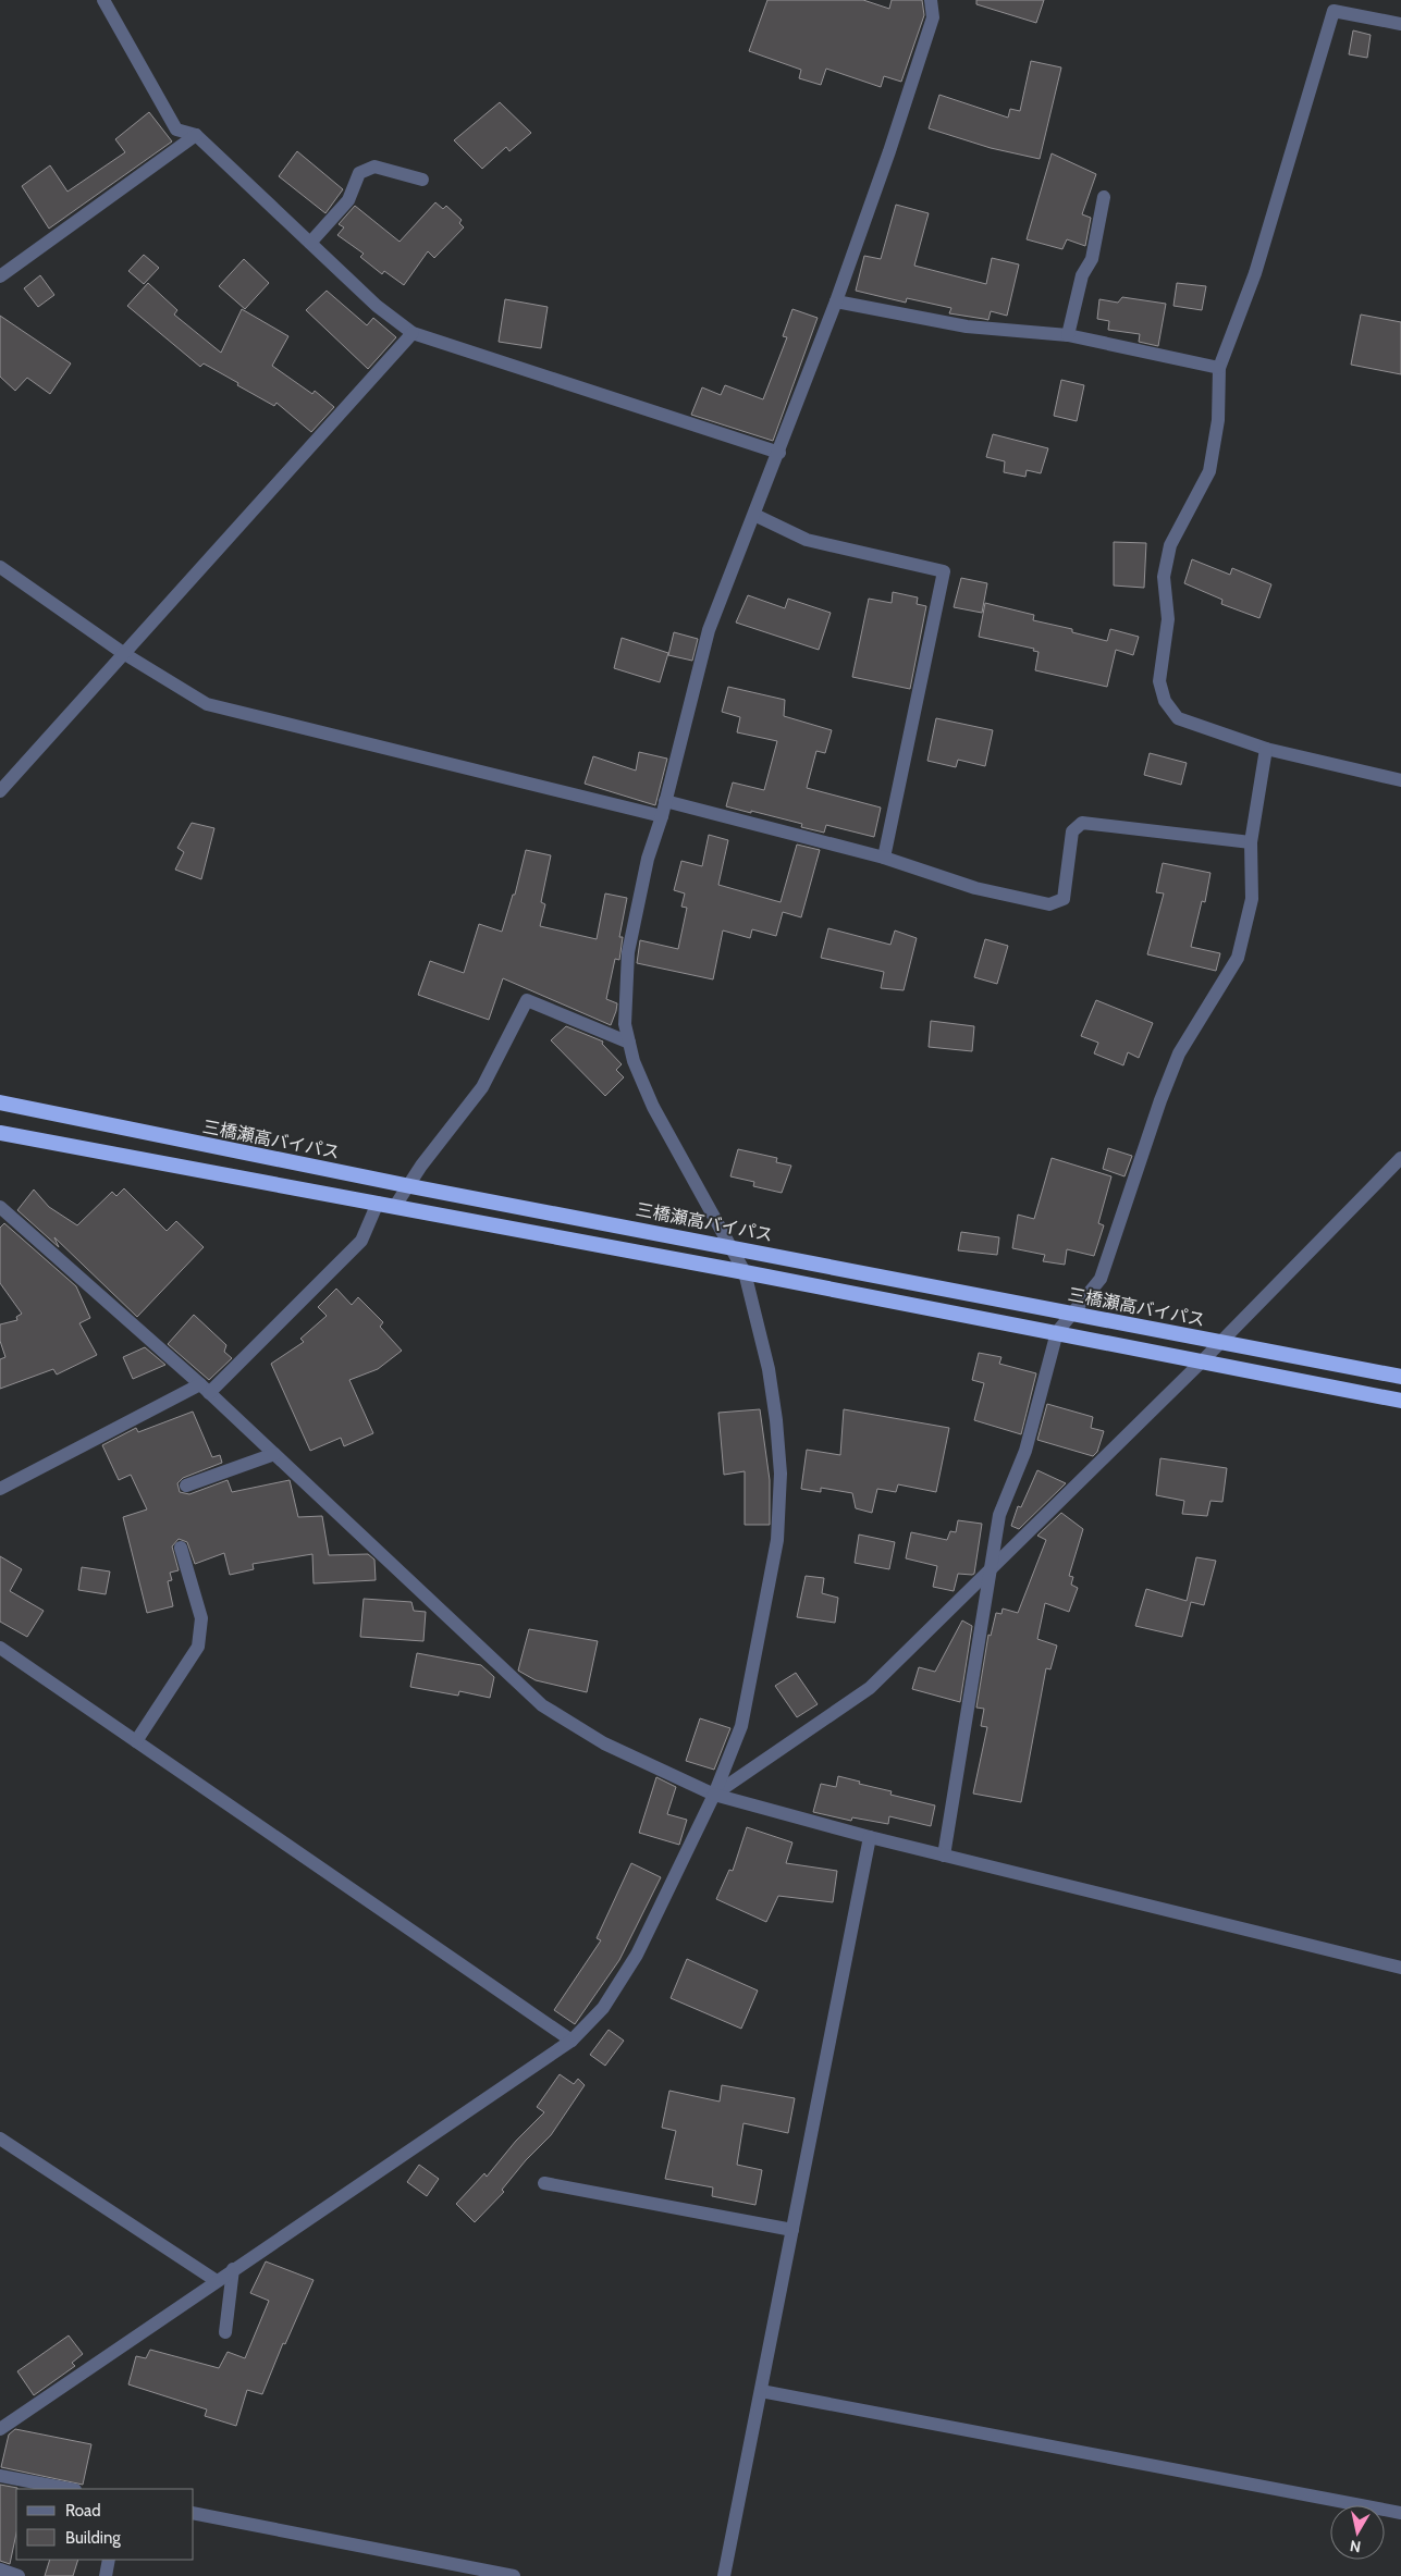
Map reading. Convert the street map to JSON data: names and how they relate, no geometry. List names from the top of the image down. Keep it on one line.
{"streets":{"highway":["三橋瀬高バイパス"]},"legend":["Road","Building"],"north":"bottom"}
